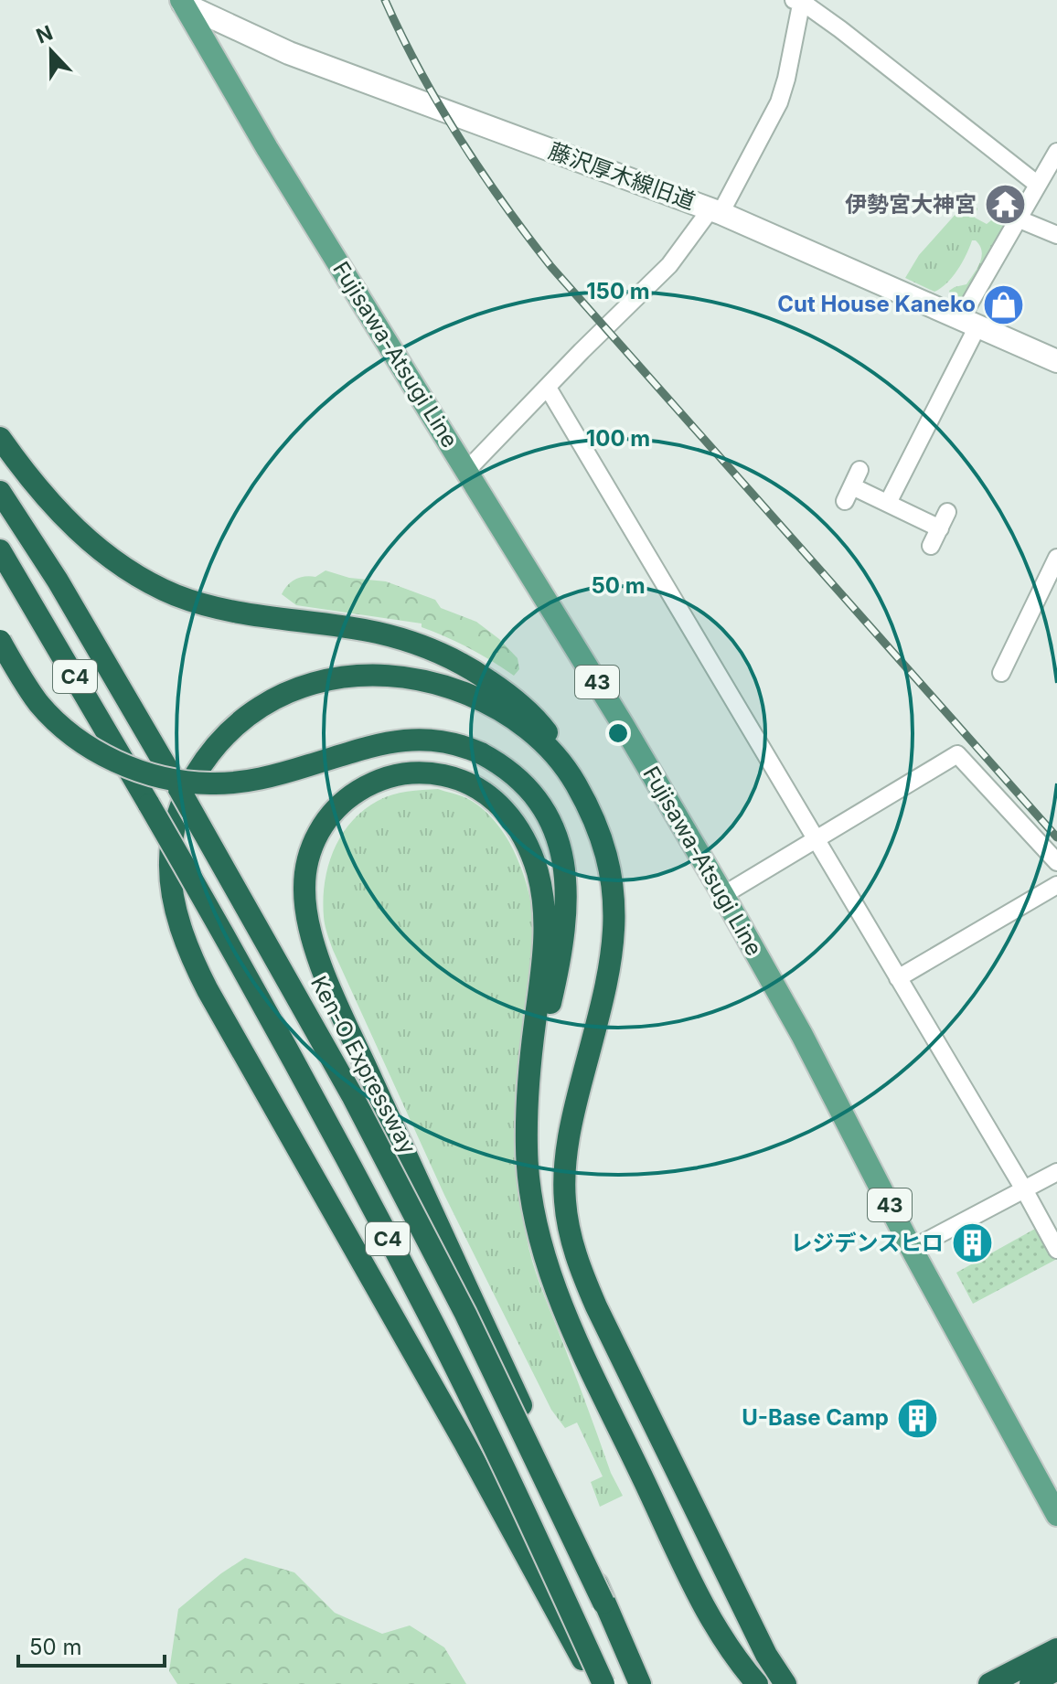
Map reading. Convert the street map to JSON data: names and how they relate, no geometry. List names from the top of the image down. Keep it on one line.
{"streets":{"highway":["C4","Ken-O Expressway"],"main road":["Fujisawa-Atsugi Line","43"],"street":["藤沢厚木線旧道"]},"crossings":[["藤沢厚木線旧道","Fujisawa-Atsugi Line"]],"places":{"temple":["伊勢宮大神宮"],"shop":["Cut House Kaneko"],"building":["レジデンスヒロ","U-Base Camp"]},"scale_bar":"50 m","north":"top","rings":["150 m","100 m","50 m"]}
